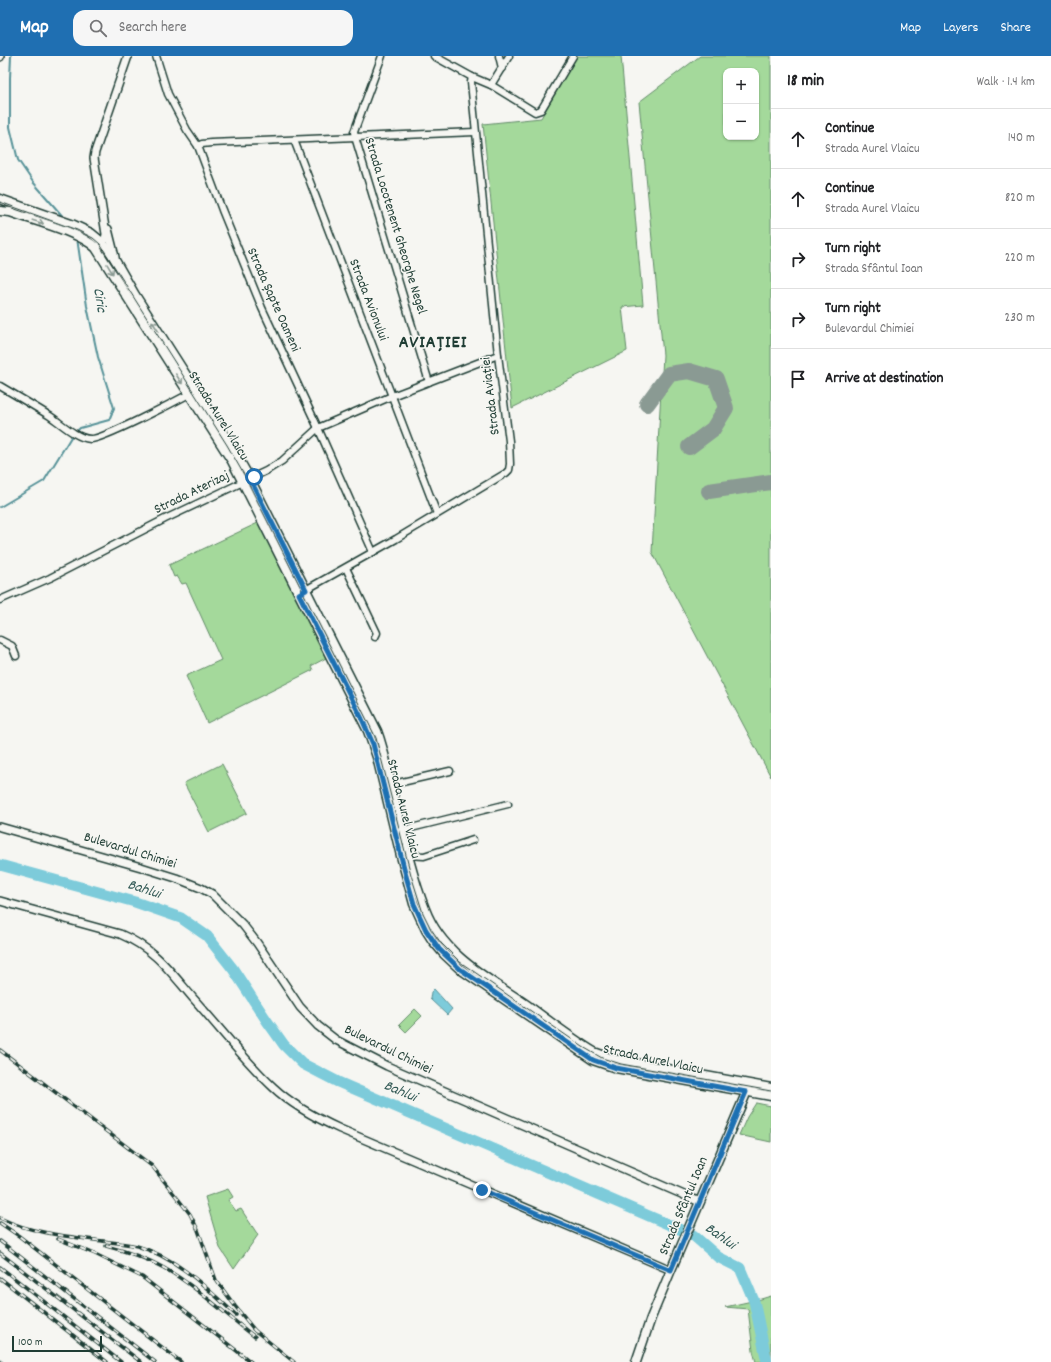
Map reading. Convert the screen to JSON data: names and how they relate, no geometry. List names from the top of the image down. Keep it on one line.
{"streets":{"main road":["Strada Aurel Vlaicu","Strada Sfântul Ioan"],"street":["Strada Locotenent Gheorghe Negel","Strada Șapte Oameni","Strada Avionului","Strada Aviației","Strada Aterizaj","Bulevardul Chimiei"]},"crossings":[["Strada Locotenent Gheorghe Negel","Strada Aterizaj"],["Strada Șapte Oameni","Strada Aviației"],["Strada Șapte Oameni","Strada Aterizaj"],["Strada Avionului","Strada Aviației"],["Strada Avionului","Strada Aterizaj"],["Strada Aviației","Strada Aurel Vlaicu"],["Strada Aviației","Strada Aterizaj"],["Strada Aurel Vlaicu","Strada Aterizaj"],["Strada Aurel Vlaicu","Strada Sfântul Ioan"],["Bulevardul Chimiei","Strada Sfântul Ioan"]],"districts":["AVIAȚIEI"],"water":["Ciric","Bahlui"],"scale_bar":"100 m","page":{"header":"Map","search":"Search here","nav":["Map","Layers","Share"],"heading":["18 min","Walk · 1.4 km"],"map_buttons":["+","−"],"list":[["Continue","Strada Aurel Vlaicu","140 m"],["Continue","Strada Aurel Vlaicu","820 m"],["Turn right","Strada Sfântul Ioan","220 m"],["Turn right","Bulevardul Chimiei","230 m"],"Arrive at destination"],"scale":"100 m"}}
